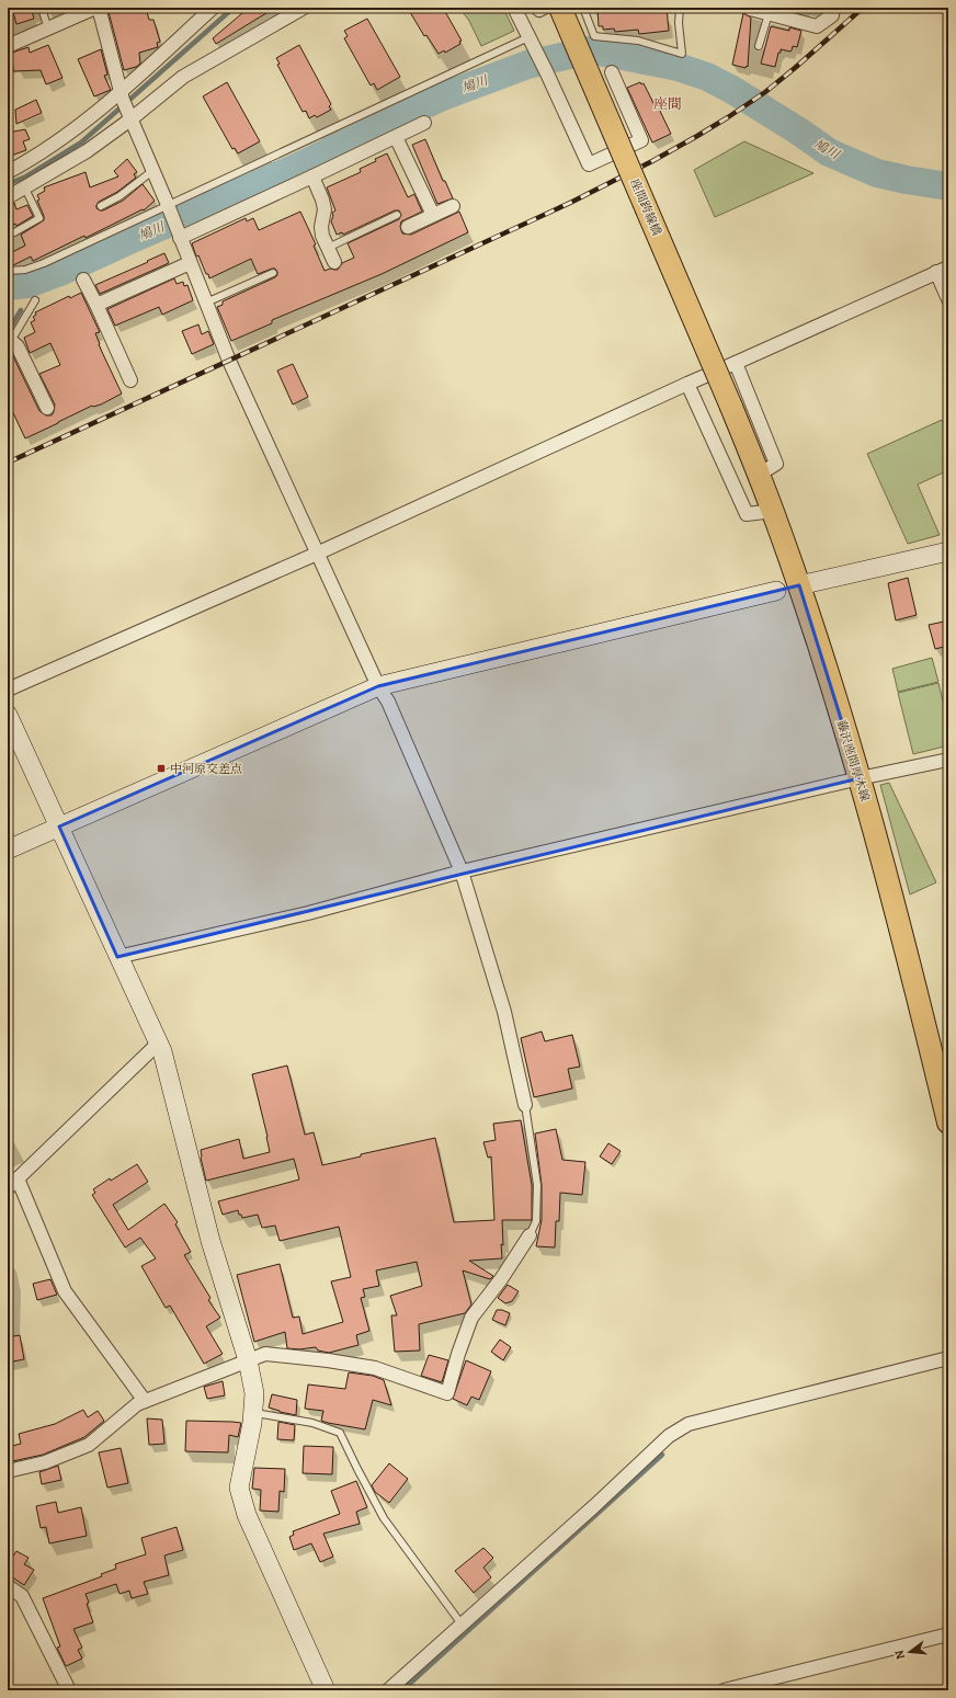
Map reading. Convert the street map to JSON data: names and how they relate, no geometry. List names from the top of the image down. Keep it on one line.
{"streets":{"main road":["座間跨線橋","藤沢座間厚木線"]},"crossings":[["座間跨線橋","藤沢座間厚木線"]],"districts":["座間"],"water":["鳩川"],"places":{"transit":["中河原交差点"]},"north":"left"}
